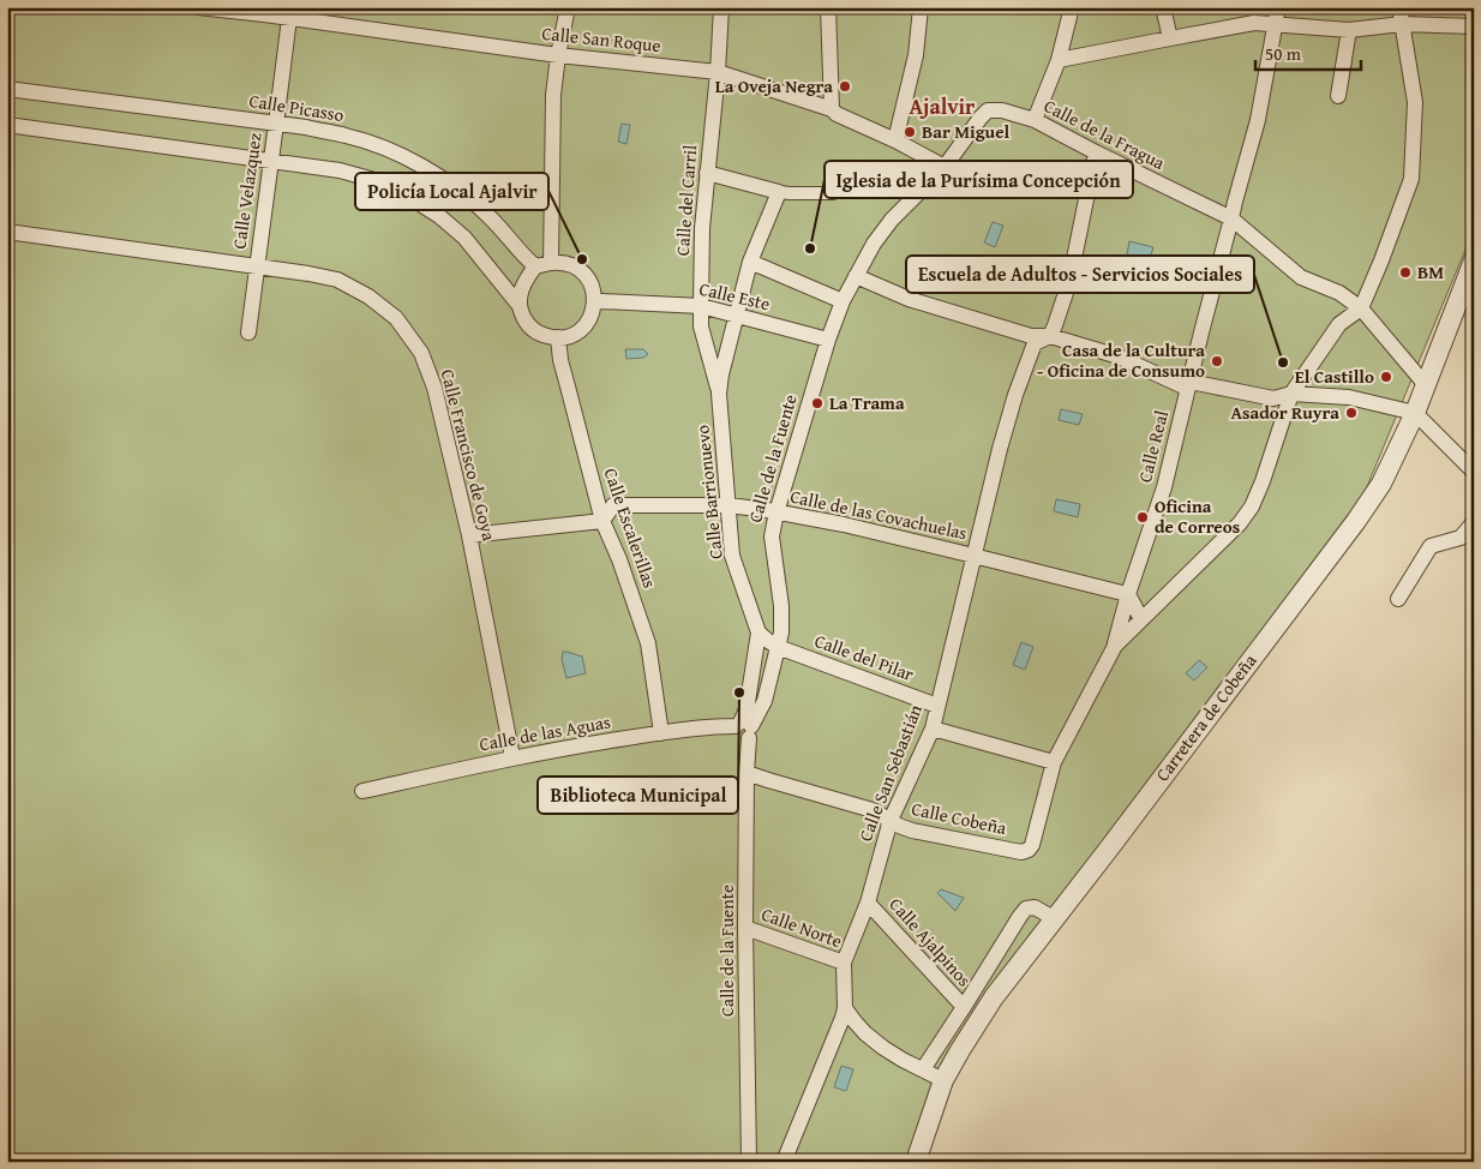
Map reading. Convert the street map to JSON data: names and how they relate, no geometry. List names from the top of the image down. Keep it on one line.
{"streets":{"street":["Calle San Roque","Calle Picasso","Calle de la Fragua","Calle Velazquez","Calle del Carril","Calle Este","Calle Real","Calle Francisco de Goya","Calle de la Fuente","Calle Barrionuevo","Calle de las Covachuelas","Calle Escalerillas","Calle del Pilar","Carretera de Cobeña","Calle de las Aguas","Calle San Sebastián","Calle Cobeña","Calle Norte","Calle Ajalpinos"]},"crossings":[["Calle San Roque","Calle de la Fragua"],["Calle San Roque","Calle Velazquez"],["Calle San Roque","Calle del Carril"],["Calle San Roque","Calle de la Fuente"],["Calle Picasso","Calle Velazquez"],["Calle Picasso","Calle Este"],["Calle Picasso","Calle Escalerillas"],["Calle de la Fragua","Calle Real"],["Calle de la Fragua","Calle de la Fuente"],["Calle de la Fragua","Carretera de Cobeña"],["Calle Velazquez","Calle Francisco de Goya"],["Calle del Carril","Calle Este"],["Calle del Carril","Calle Barrionuevo"],["Calle Este","Calle de la Fuente"],["Calle Este","Calle Escalerillas"],["Calle Real","Calle de las Covachuelas"],["Calle Francisco de Goya","Calle de las Aguas"],["Calle de la Fuente","Calle Barrionuevo"],["Calle de la Fuente","Calle de las Covachuelas"],["Calle de la Fuente","Calle del Pilar"],["Calle de la Fuente","Calle de las Aguas"],["Calle de la Fuente","Calle Cobeña"],["Calle de la Fuente","Calle Norte"],["Calle Barrionuevo","Calle de las Covachuelas"],["Calle de las Covachuelas","Calle Escalerillas"],["Calle de las Covachuelas","Calle San Sebastián"],["Calle Escalerillas","Calle de las Aguas"],["Calle del Pilar","Calle San Sebastián"],["Carretera de Cobeña","Calle Ajalpinos"],["Calle San Sebastián","Calle Cobeña"],["Calle San Sebastián","Calle Norte"],["Calle San Sebastián","Calle Ajalpinos"]],"districts":["Ajalvir"],"places":["La Oveja Negra","Bar Miguel","Iglesia de la Purísima Concepción","Policía Local Ajalvir","BM","Casa de la Cultura - Oficina de Consumo","Escuela de Adultos - Servicios Sociales","El Castillo","La Trama","Asador Ruyra","Oficina de Correos","Biblioteca Municipal"],"scale_bar":"50 m"}
